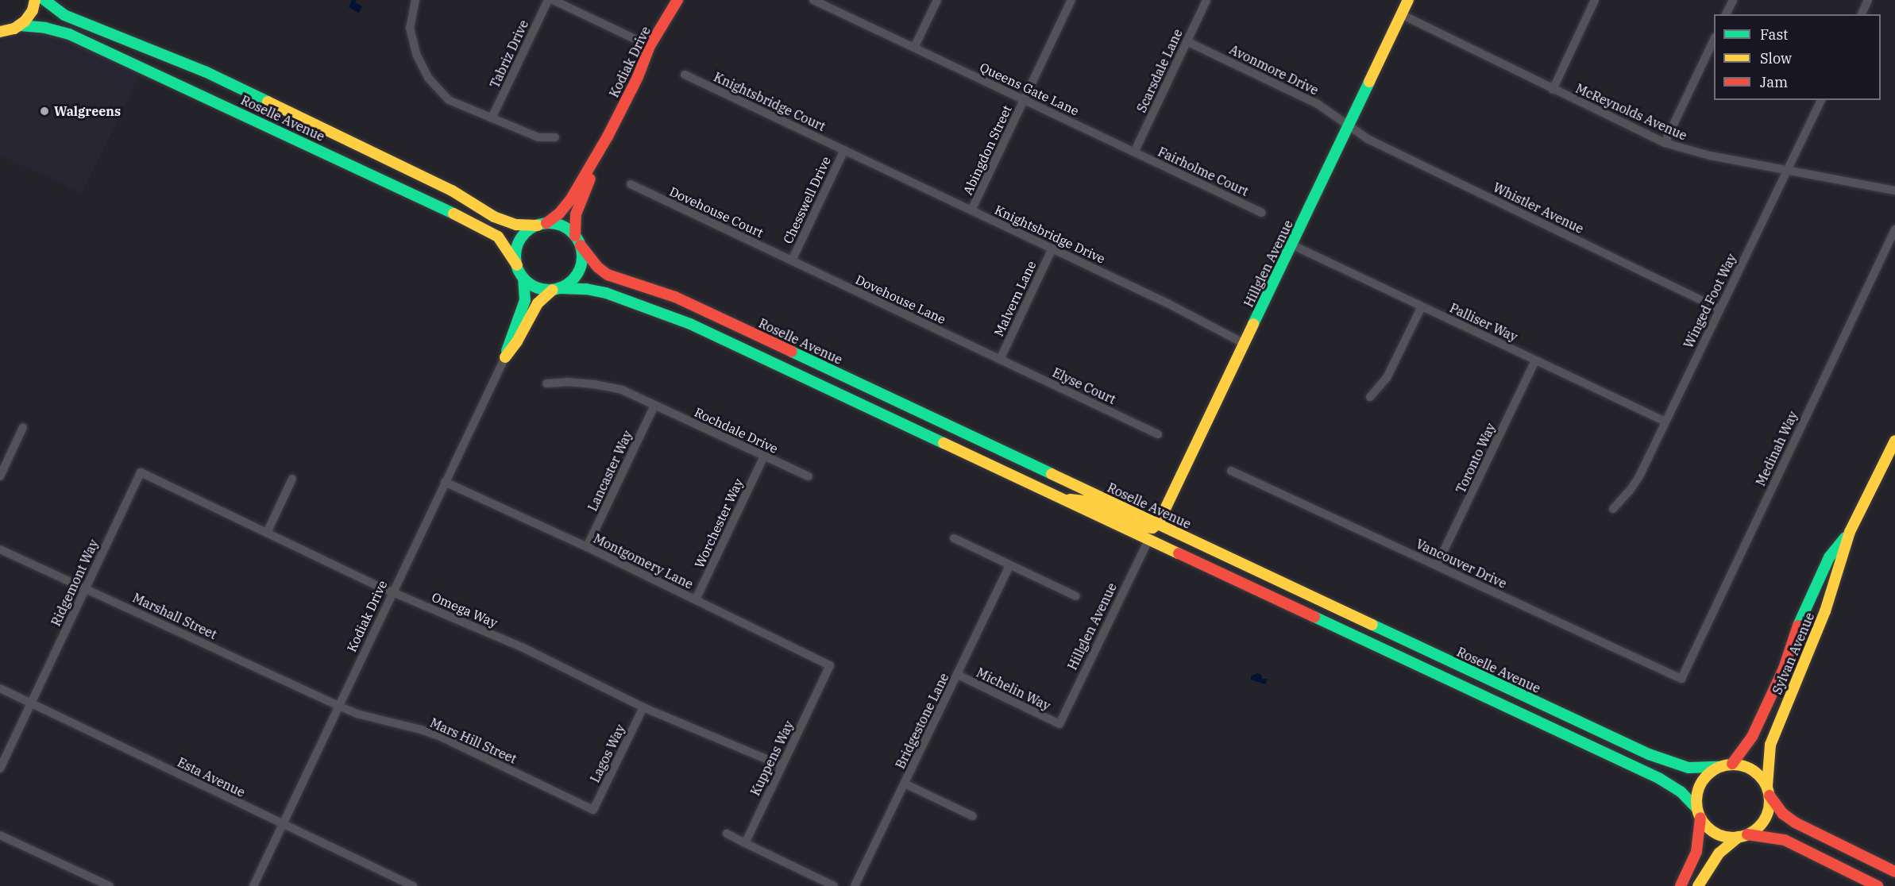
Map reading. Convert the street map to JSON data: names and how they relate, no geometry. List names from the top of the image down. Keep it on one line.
{"streets":{"main road":["Kodiak Drive","Roselle Avenue","Hillglen Avenue","Sylvan Avenue"],"street":["Tabriz Drive","Avonmore Drive","Scarsdale Lane","Queens Gate Lane","Knightsbridge Court","McReynolds Avenue","Abingdon Street","Fairholme Court","Chesswell Drive","Whistler Avenue","Dovehouse Court","Knightsbridge Drive","Malvern Lane","Dovehouse Lane","Winged Foot Way","Palliser Way","Elyse Court","Rochdale Drive","Medinah Way","Toronto Way","Lancaster Way","Worchester Way","Montgomery Lane","Vancouver Drive","Ridgemont Way","Omega Way","Marshall Street","Michelin Way","Bridgestone Lane","Mars Hill Street","Lagos Way","Kuppens Way","Esta Avenue"]},"crossings":[["Kodiak Drive","Roselle Avenue"],["Kodiak Drive","Montgomery Lane"],["Kodiak Drive","Omega Way"],["Kodiak Drive","Marshall Street"],["Kodiak Drive","Mars Hill Street"],["Kodiak Drive","Esta Avenue"],["Avonmore Drive","Scarsdale Lane"],["Avonmore Drive","Whistler Avenue"],["Avonmore Drive","Hillglen Avenue"],["Scarsdale Lane","Queens Gate Lane"],["Scarsdale Lane","Fairholme Court"],["Queens Gate Lane","Abingdon Street"],["Queens Gate Lane","Fairholme Court"],["Knightsbridge Court","Chesswell Drive"],["Knightsbridge Court","Knightsbridge Drive"],["McReynolds Avenue","Hillglen Avenue"],["McReynolds Avenue","Winged Foot Way"],["Roselle Avenue","Hillglen Avenue"],["Roselle Avenue","Sylvan Avenue"],["Abingdon Street","Knightsbridge Drive"],["Chesswell Drive","Dovehouse Court"],["Chesswell Drive","Knightsbridge Drive"],["Chesswell Drive","Dovehouse Lane"],["Whistler Avenue","Hillglen Avenue"],["Whistler Avenue","Winged Foot Way"],["Dovehouse Court","Dovehouse Lane"],["Knightsbridge Drive","Hillglen Avenue"],["Knightsbridge Drive","Malvern Lane"],["Hillglen Avenue","Palliser Way"],["Hillglen Avenue","Michelin Way"],["Malvern Lane","Dovehouse Lane"],["Malvern Lane","Elyse Court"],["Dovehouse Lane","Elyse Court"],["Winged Foot Way","Palliser Way"],["Palliser Way","Toronto Way"],["Rochdale Drive","Lancaster Way"],["Rochdale Drive","Worchester Way"],["Medinah Way","Vancouver Drive"],["Toronto Way","Vancouver Drive"],["Lancaster Way","Montgomery Lane"],["Worchester Way","Montgomery Lane"],["Montgomery Lane","Kuppens Way"],["Ridgemont Way","Omega Way"],["Ridgemont Way","Marshall Street"],["Ridgemont Way","Esta Avenue"],["Omega Way","Lagos Way"],["Omega Way","Kuppens Way"],["Marshall Street","Mars Hill Street"],["Michelin Way","Bridgestone Lane"],["Mars Hill Street","Lagos Way"]],"places":["Walgreens"],"legend":["Fast","Slow","Jam"]}
